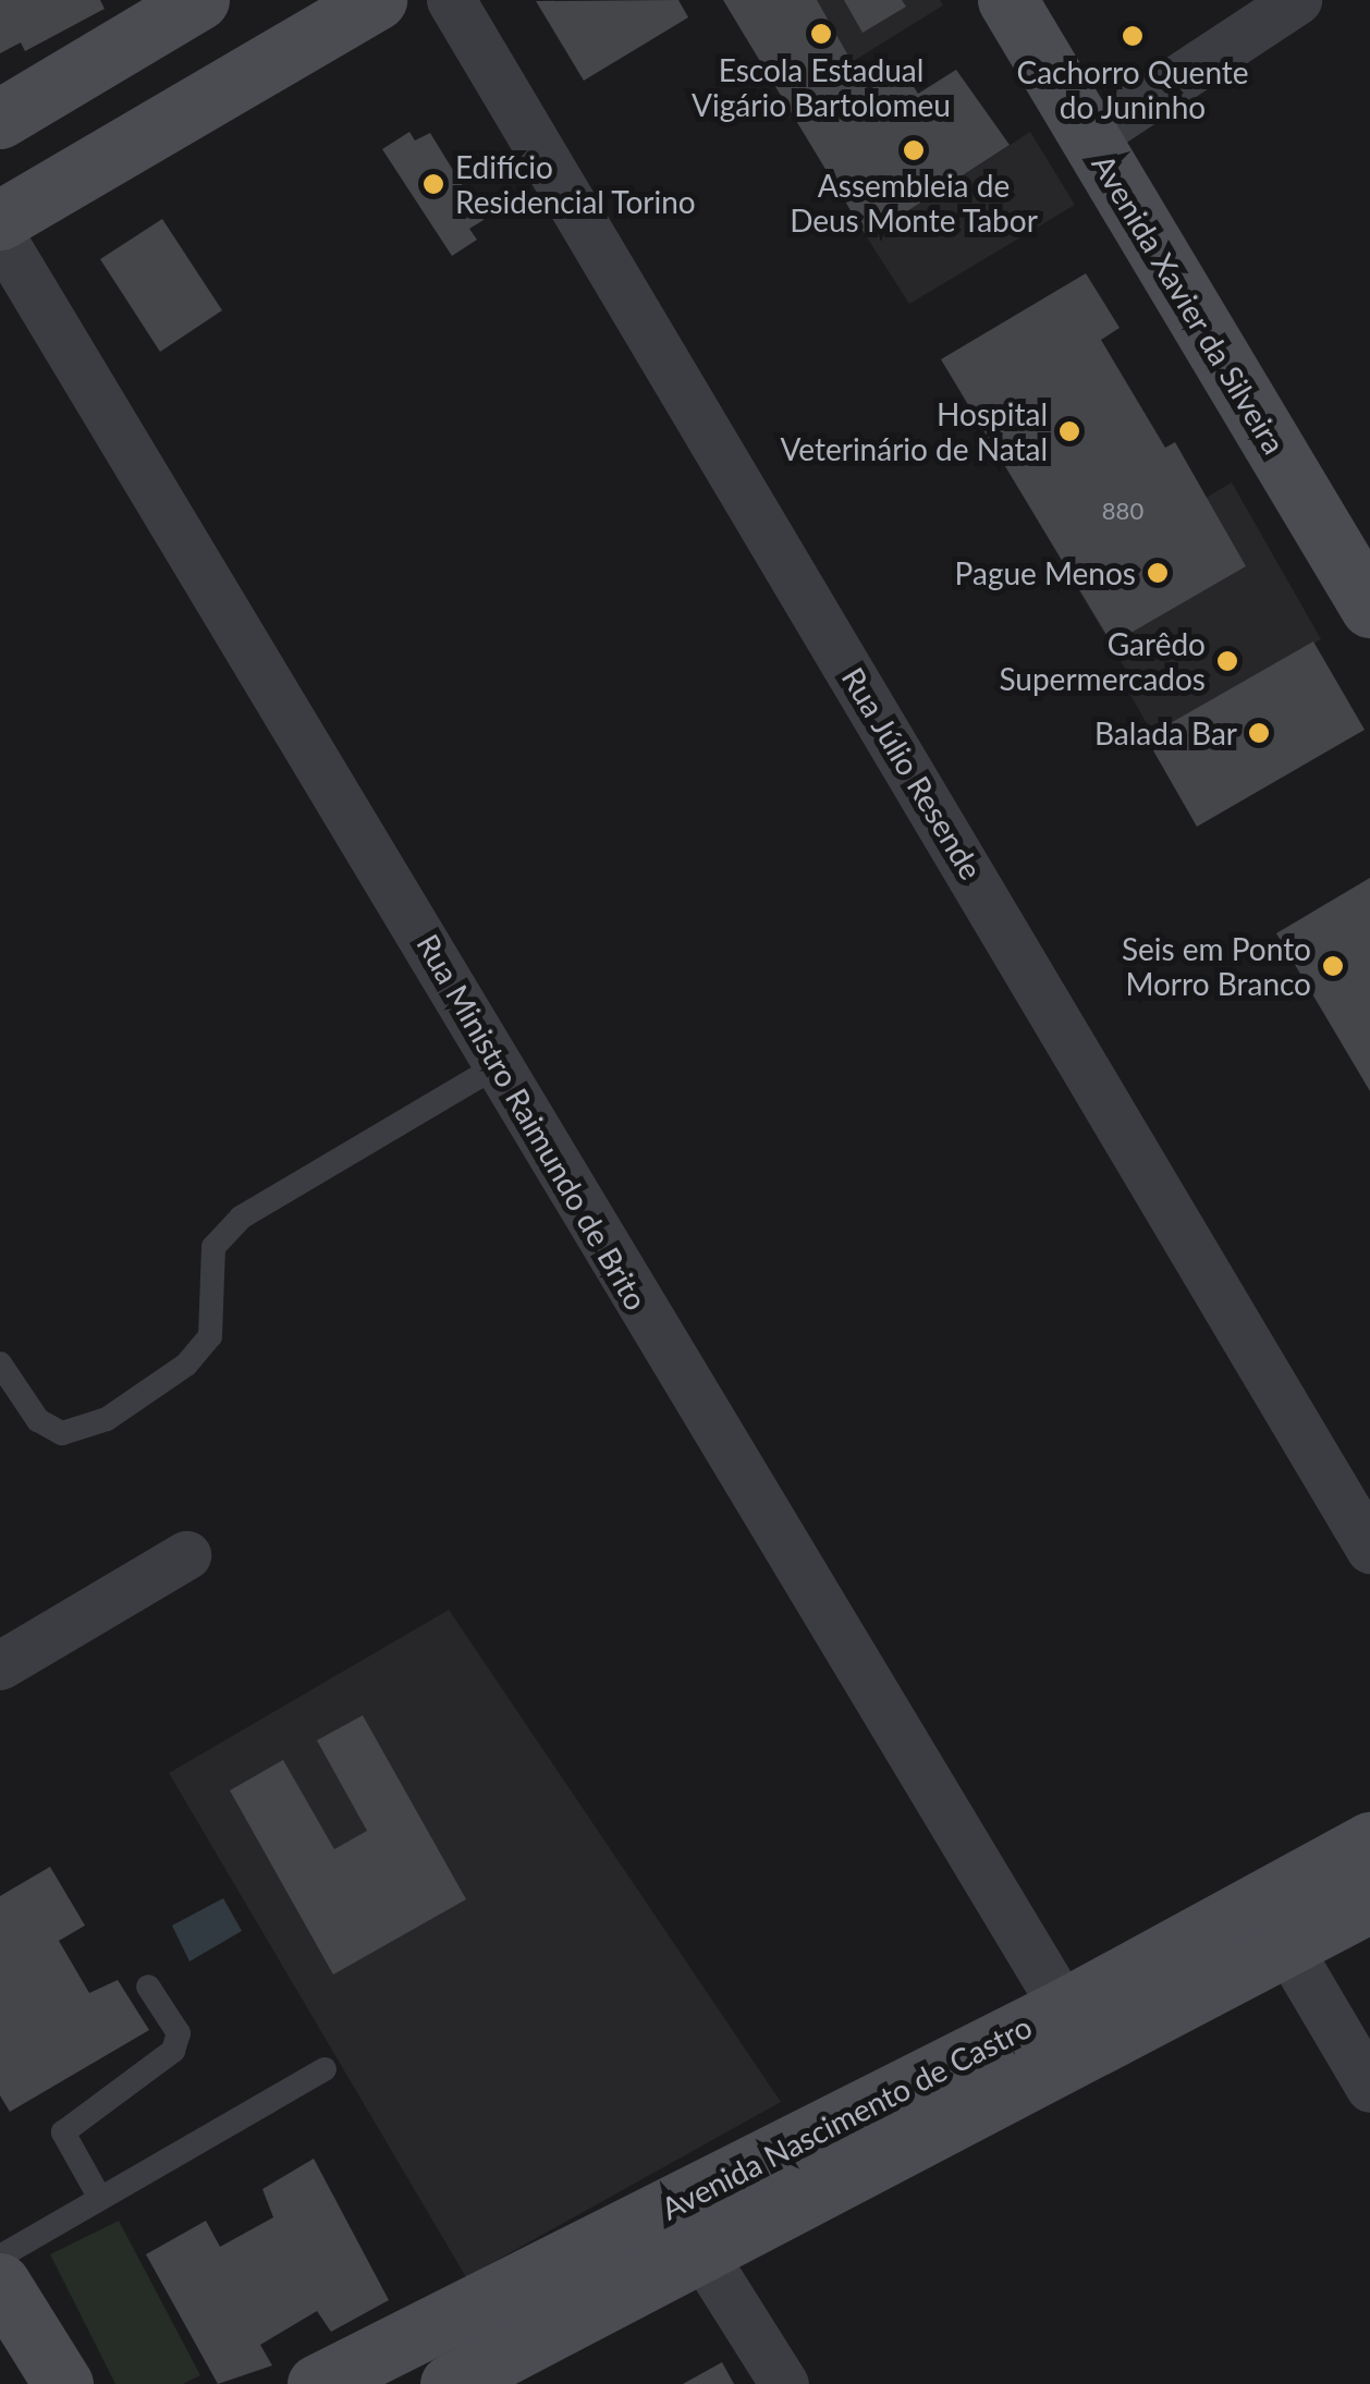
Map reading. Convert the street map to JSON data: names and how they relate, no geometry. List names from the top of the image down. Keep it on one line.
{"streets":{"main road":["Avenida Xavier da Silveira","Avenida Nascimento de Castro"],"street":["Rua Júlio Resende","Rua Ministro Raimundo de Brito"]},"crossings":[["Rua Ministro Raimundo de Brito","Avenida Nascimento de Castro"]],"places":["Escola Estadual Vigário Bartolomeu","Cachorro Quente do Juninho","Assembleia de Deus Monte Tabor","Edifício Residencial Torino","Hospital Veterinário de Natal","Pague Menos","Garêdo Supermercados","Balada Bar","Seis em Ponto Morro Branco"],"house_numbers":["880"]}
